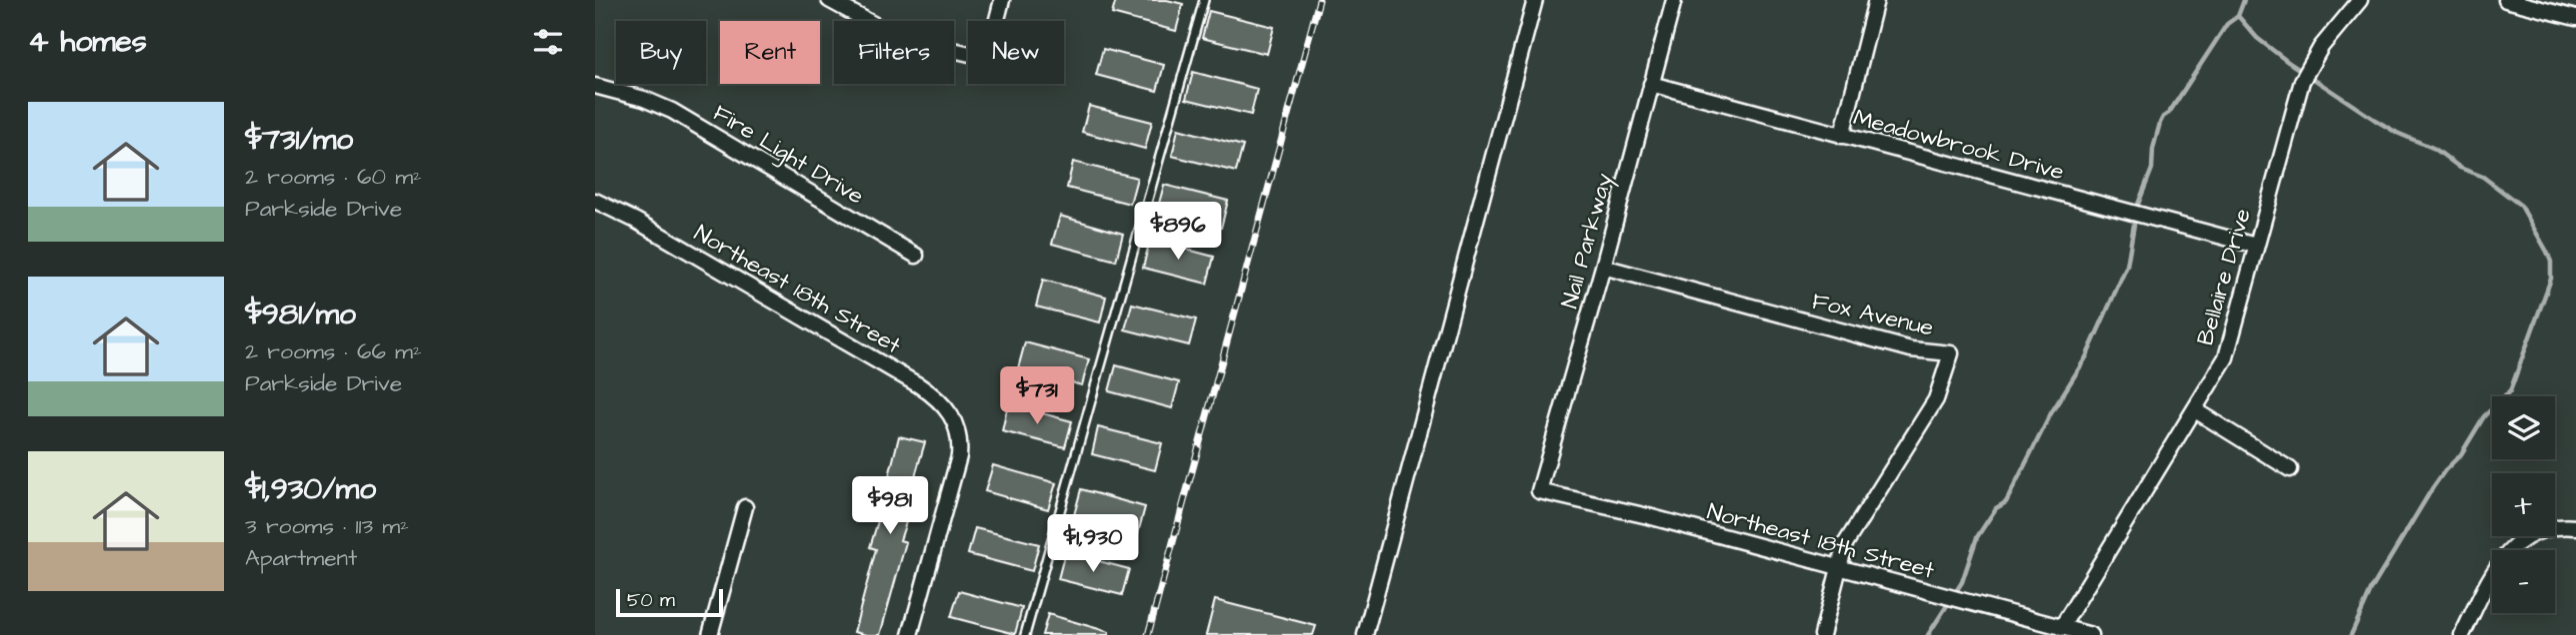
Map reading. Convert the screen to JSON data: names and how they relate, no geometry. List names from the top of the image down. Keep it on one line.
{"streets":{"street":["Meadowbrook Drive","Fire Light Drive","Nail Parkway","Bellaire Drive","Northeast 18th Street","Fox Avenue"]},"crossings":[["Meadowbrook Drive","Nail Parkway"],["Meadowbrook Drive","Bellaire Drive"],["Nail Parkway","Northeast 18th Street"],["Nail Parkway","Fox Avenue"],["Bellaire Drive","Northeast 18th Street"],["Northeast 18th Street","Fox Avenue"]],"scale_bar":"50 m","page":{"heading":"4 homes","chip":["Buy","Rent","Filters","New"],"list":[{"name":"$731/mo","note":"2 rooms · 60 m² · Parkside Drive"},{"name":"$981/mo","note":"2 rooms · 66 m² · Parkside Drive"},{"name":"$1,930/mo","note":"3 rooms · 113 m² · Apartment"}],"price":["$896","$731","$981","$1,930"],"map_buttons":["+","−"],"scale":"50 m"}}
